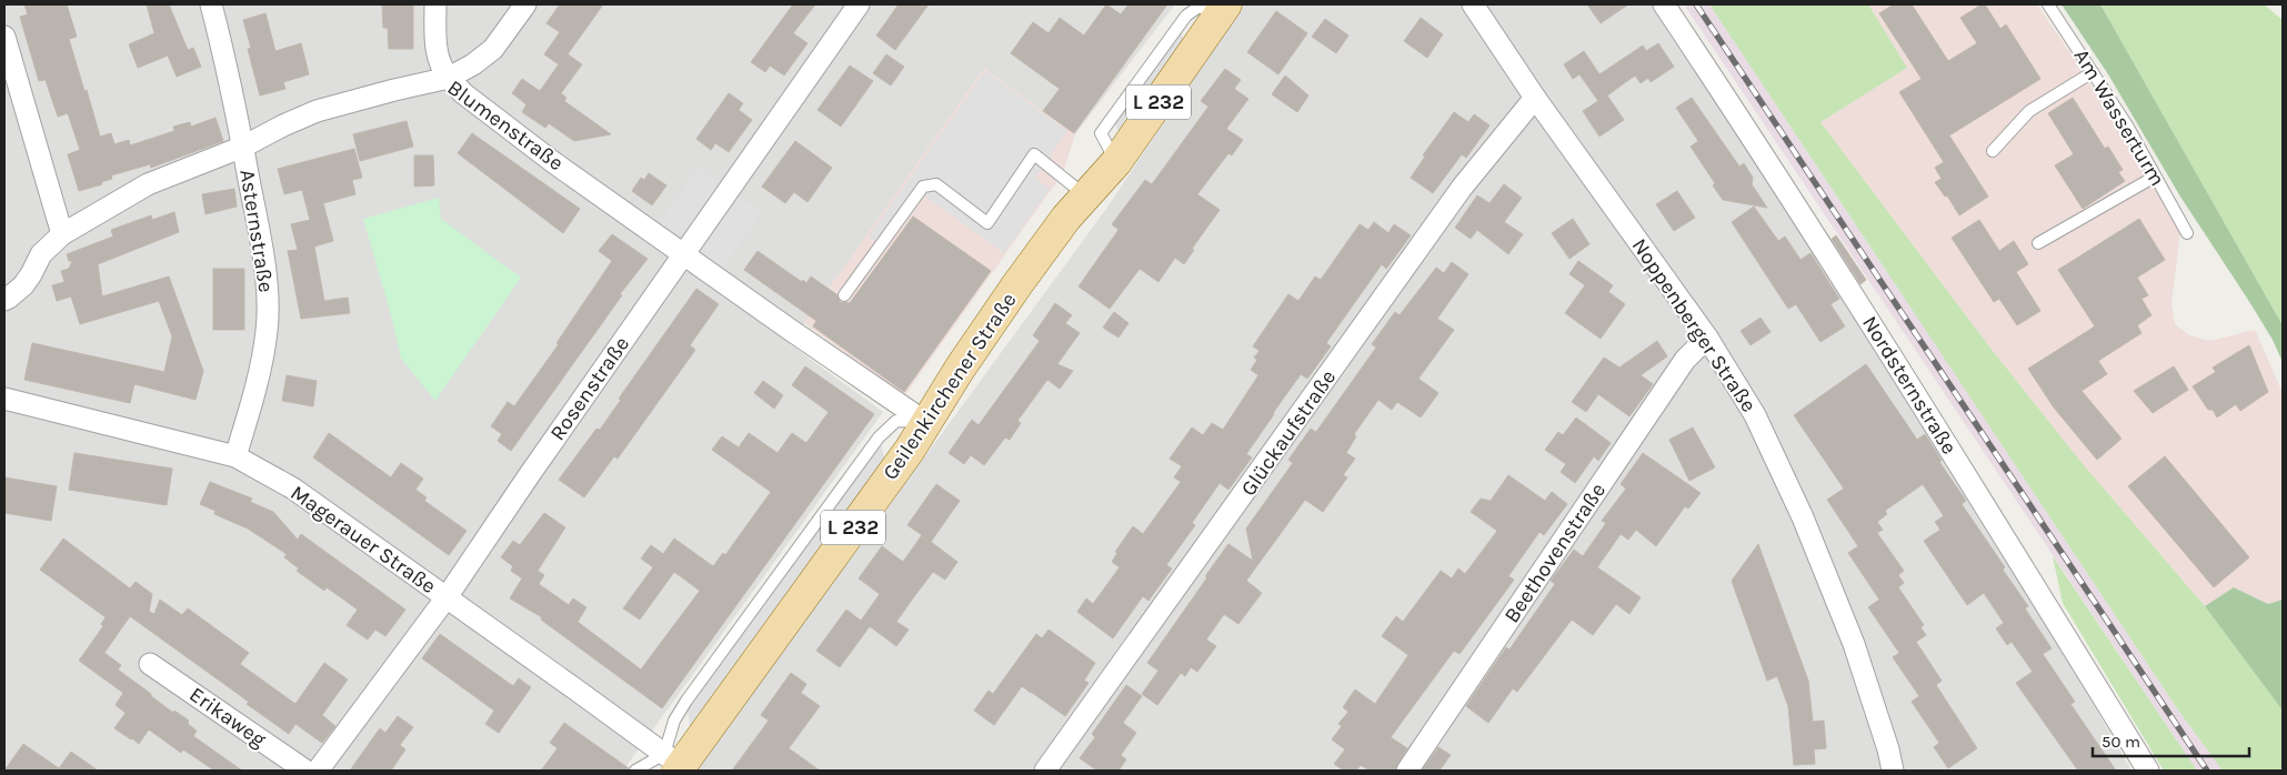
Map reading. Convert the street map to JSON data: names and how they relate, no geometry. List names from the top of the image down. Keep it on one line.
{"streets":{"main road":["L 232","Geilenkirchener Straße"],"street":["Blumenstraße","Asternstraße","Noppenberger Straße","Nordsternstraße","Rosenstraße","Glückaufstraße","Magerauer Straße","Beethovenstraße","Erikaweg"],"lane":["Am Wasserturm"]},"crossings":[["Blumenstraße","Asternstraße"],["Blumenstraße","Geilenkirchener Straße"],["Blumenstraße","Rosenstraße"],["Asternstraße","Magerauer Straße"],["Noppenberger Straße","Glückaufstraße"],["Noppenberger Straße","Beethovenstraße"],["Geilenkirchener Straße","Magerauer Straße"],["Rosenstraße","Magerauer Straße"]],"scale_bar":"50 m"}
